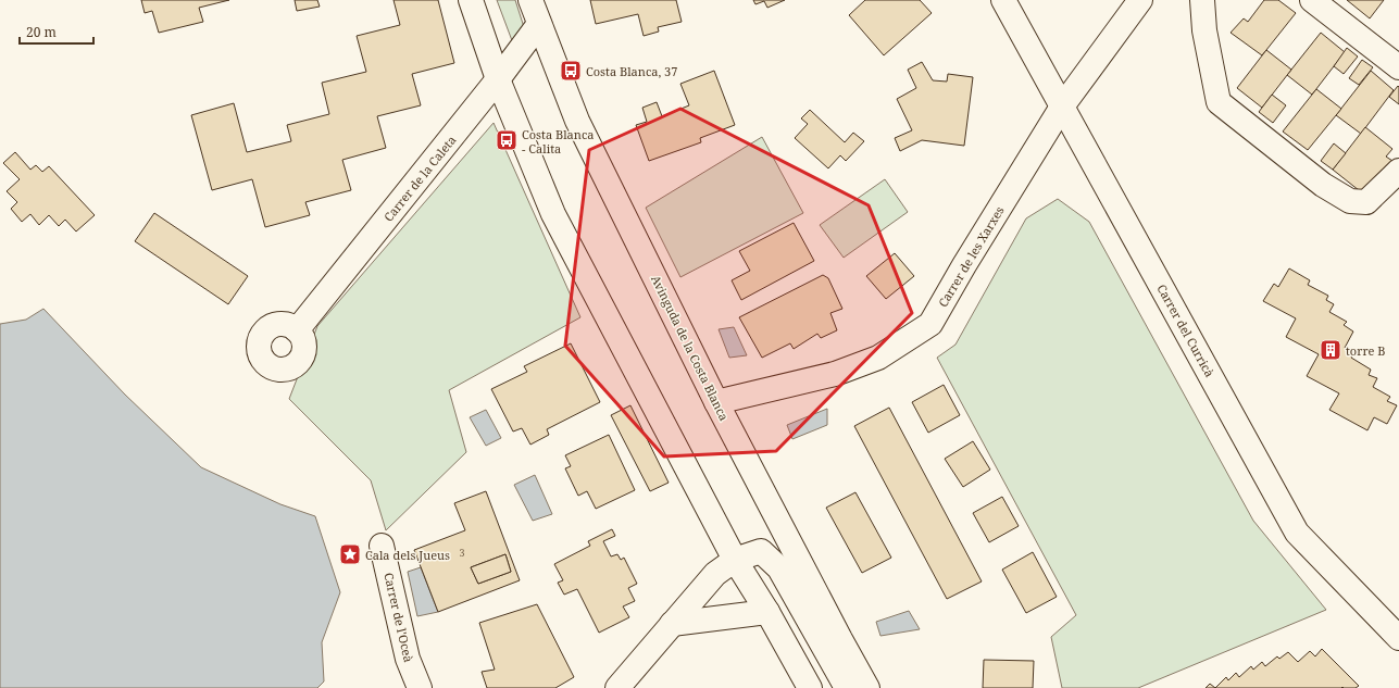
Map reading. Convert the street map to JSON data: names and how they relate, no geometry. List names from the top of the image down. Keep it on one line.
{"streets":{"street":["Carrer de la Caleta","Carrer de les Xarxes","Carrer del Curricà","Avinguda de la Costa Blanca","Carrer de l'Oceà"]},"crossings":[["Carrer de la Caleta","Avinguda de la Costa Blanca"],["Carrer de les Xarxes","Carrer del Curricà"],["Carrer de les Xarxes","Avinguda de la Costa Blanca"]],"places":{"bus stop":["Costa Blanca, 37","Costa Blanca - Calita"],"building":["torre B"],"place":["Cala dels Jueus"]},"house_numbers":["3"],"scale_bar":"20 m"}
